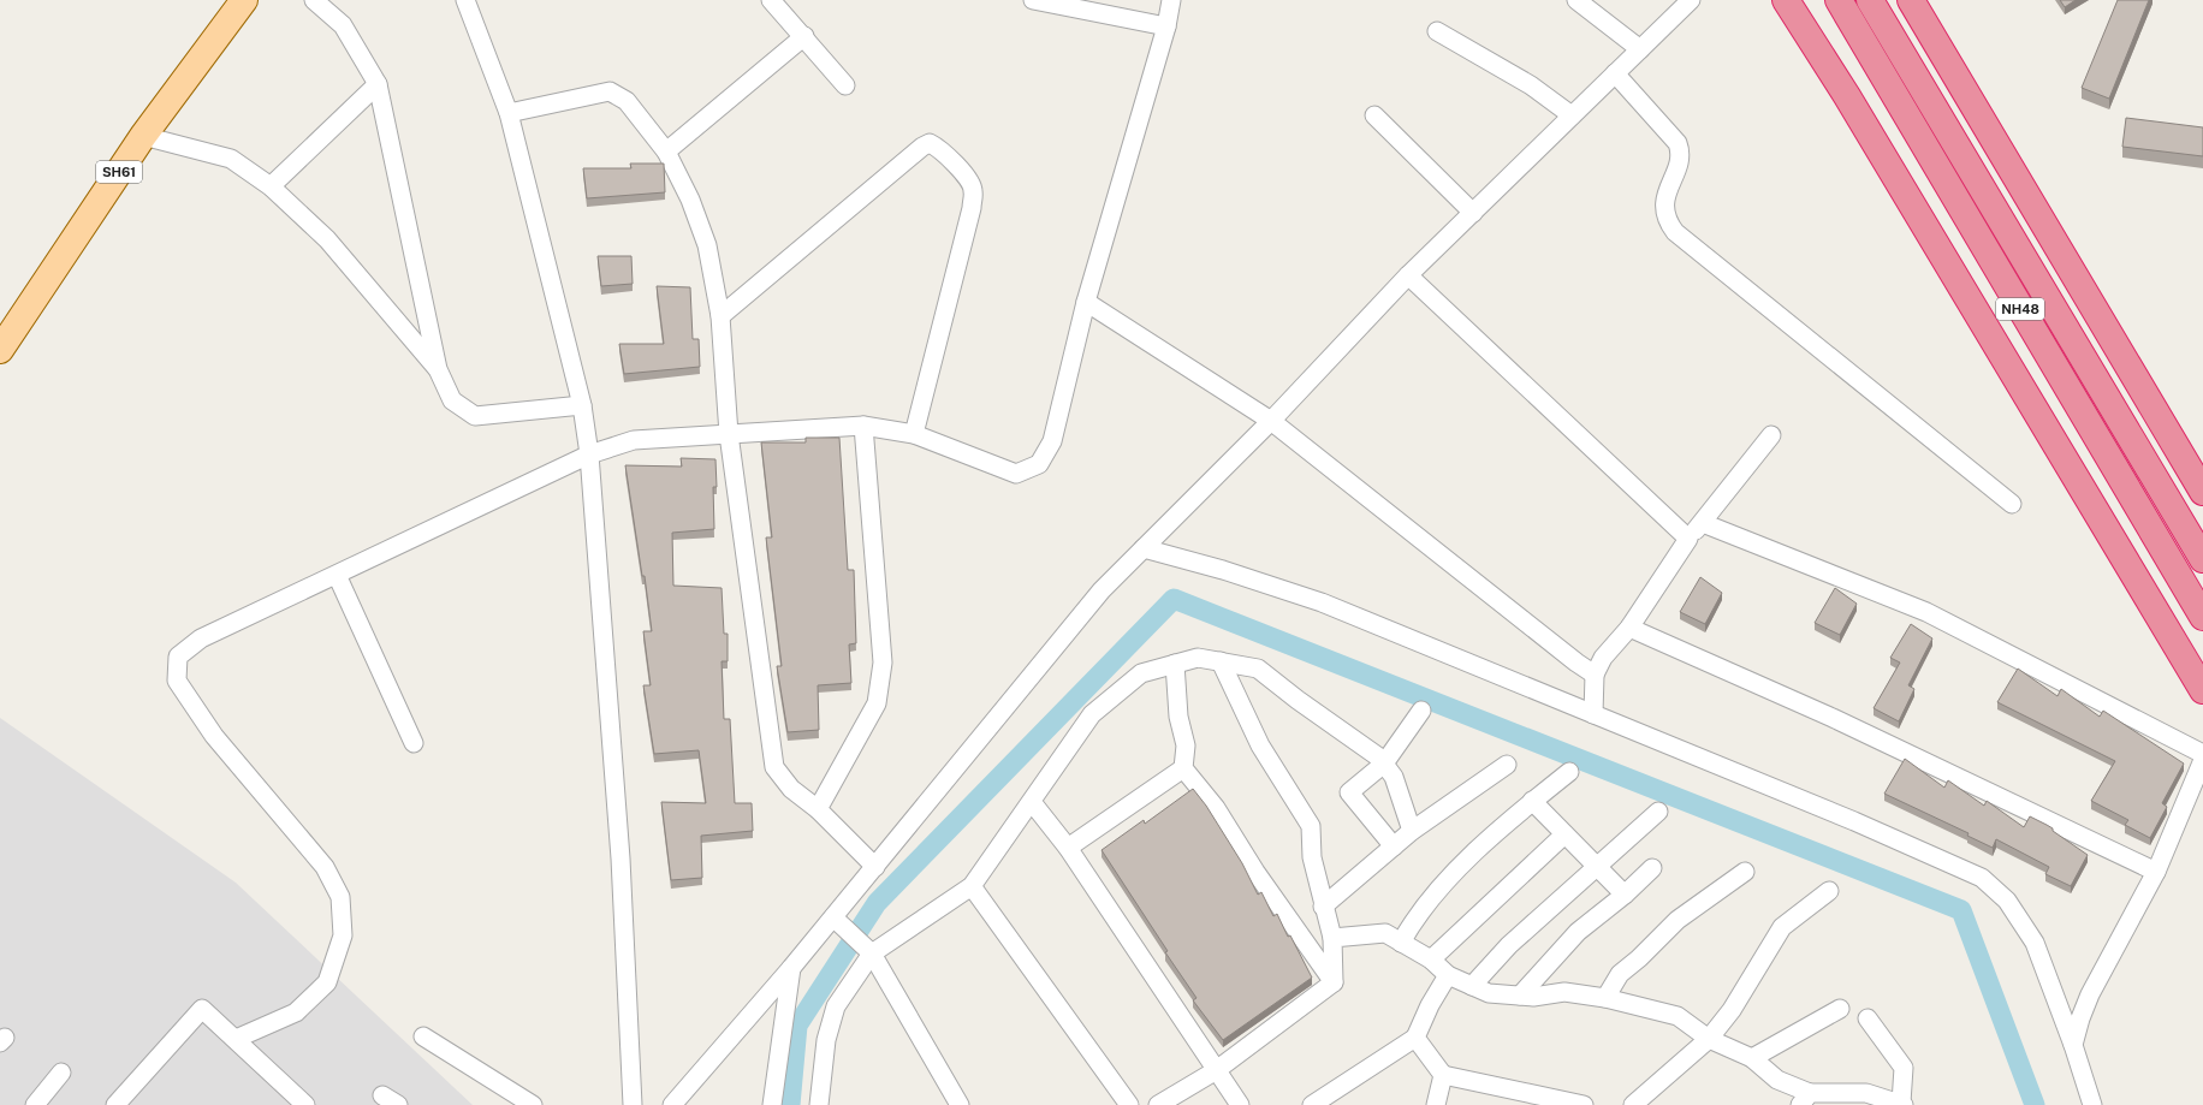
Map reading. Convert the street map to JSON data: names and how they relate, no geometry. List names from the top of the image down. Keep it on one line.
{"streets":{"highway":["NH48"],"main road":["SH61"]}}
